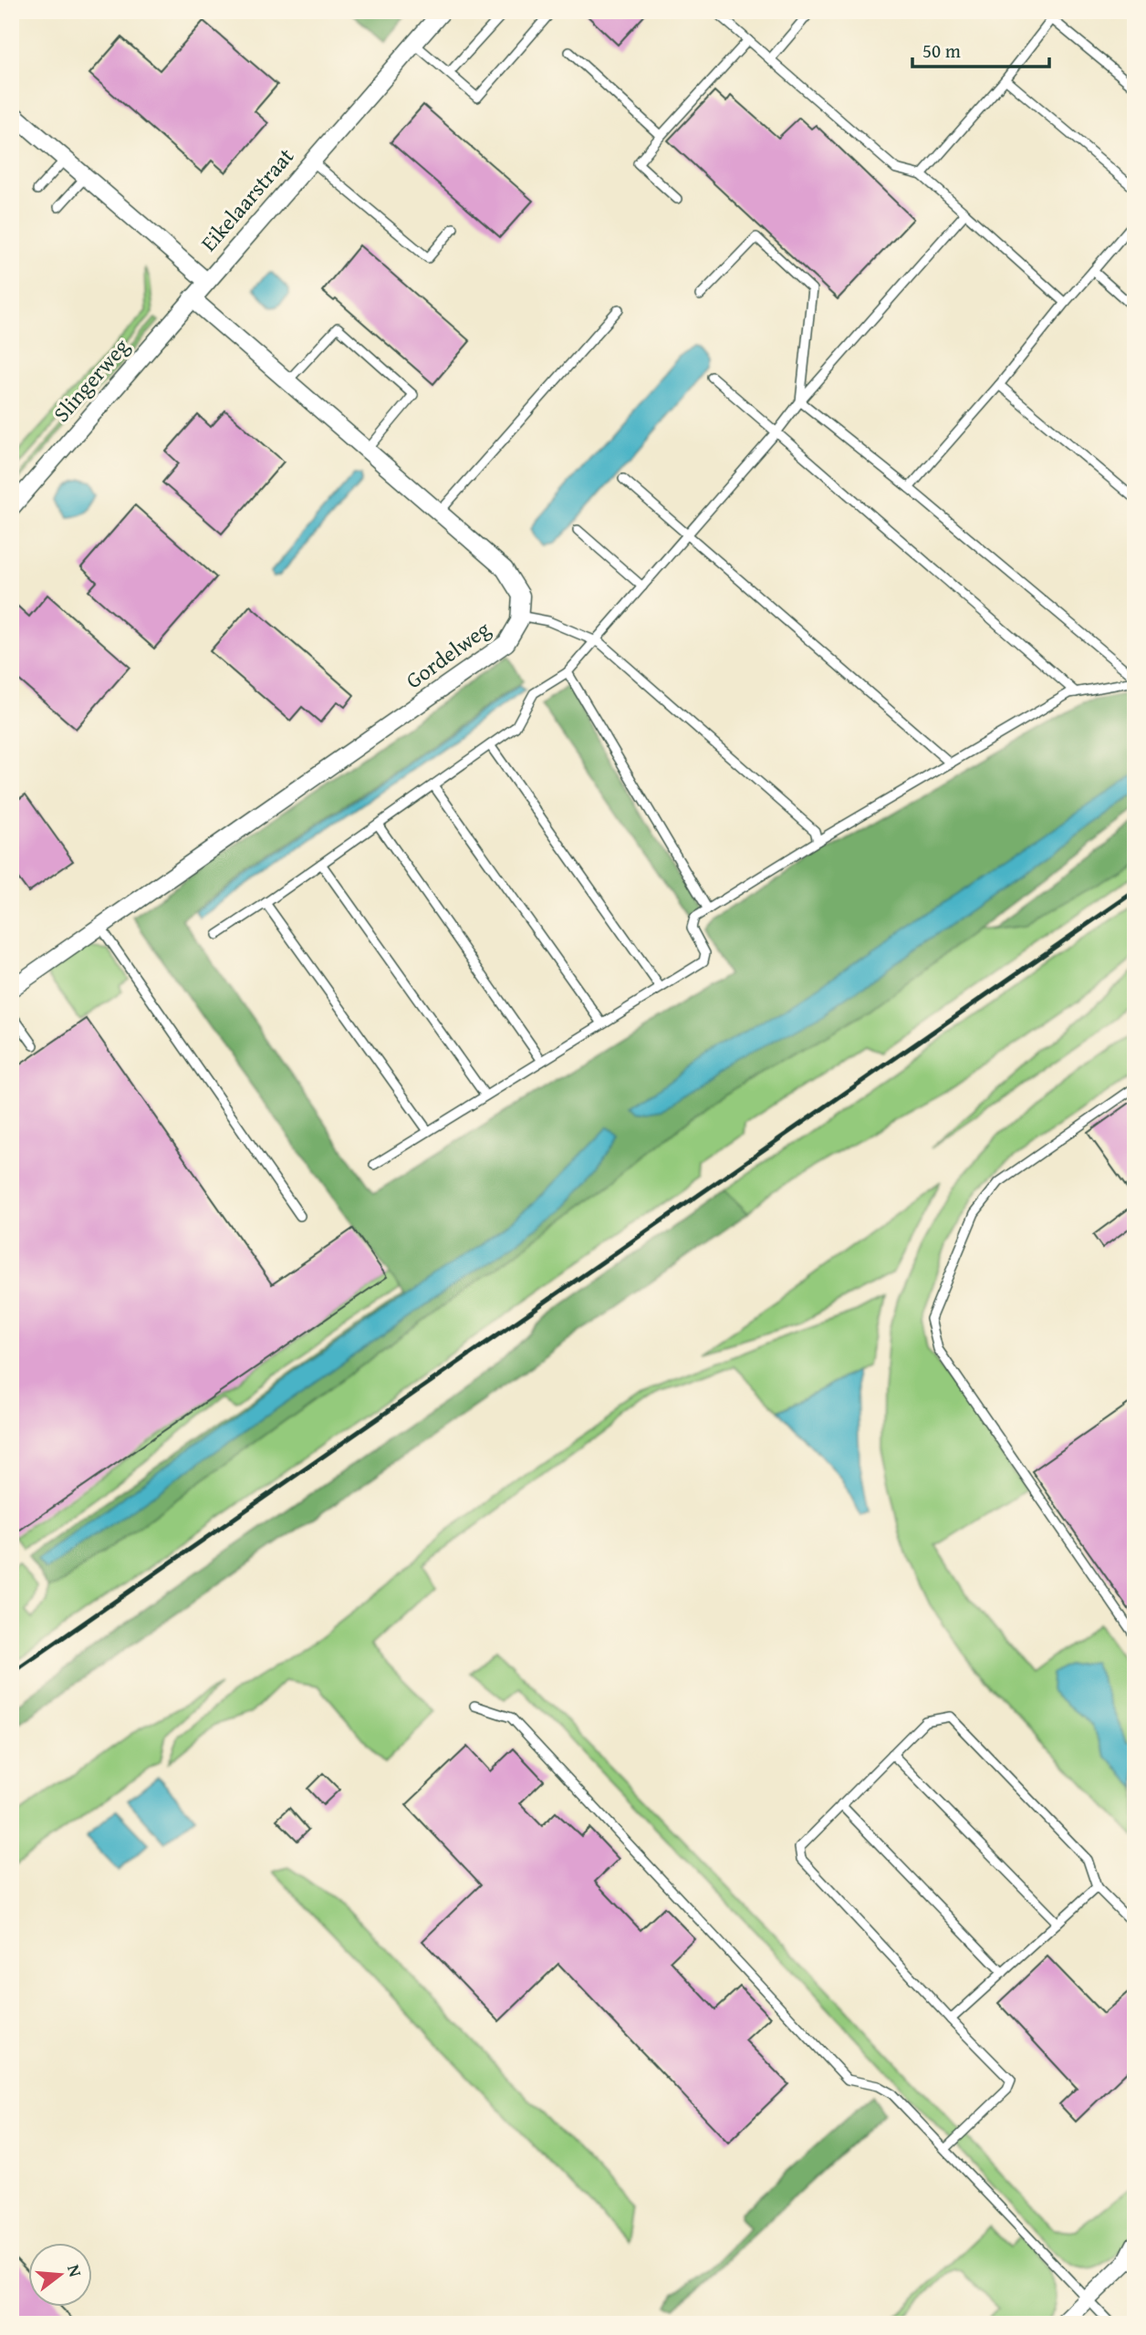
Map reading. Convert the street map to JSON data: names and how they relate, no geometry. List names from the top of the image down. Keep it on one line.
{"streets":{"street":["Eikelaarstraat","Slingerweg","Gordelweg"]},"crossings":[["Eikelaarstraat","Slingerweg"],["Slingerweg","Gordelweg"]],"scale_bar":"50 m","north":"right"}
